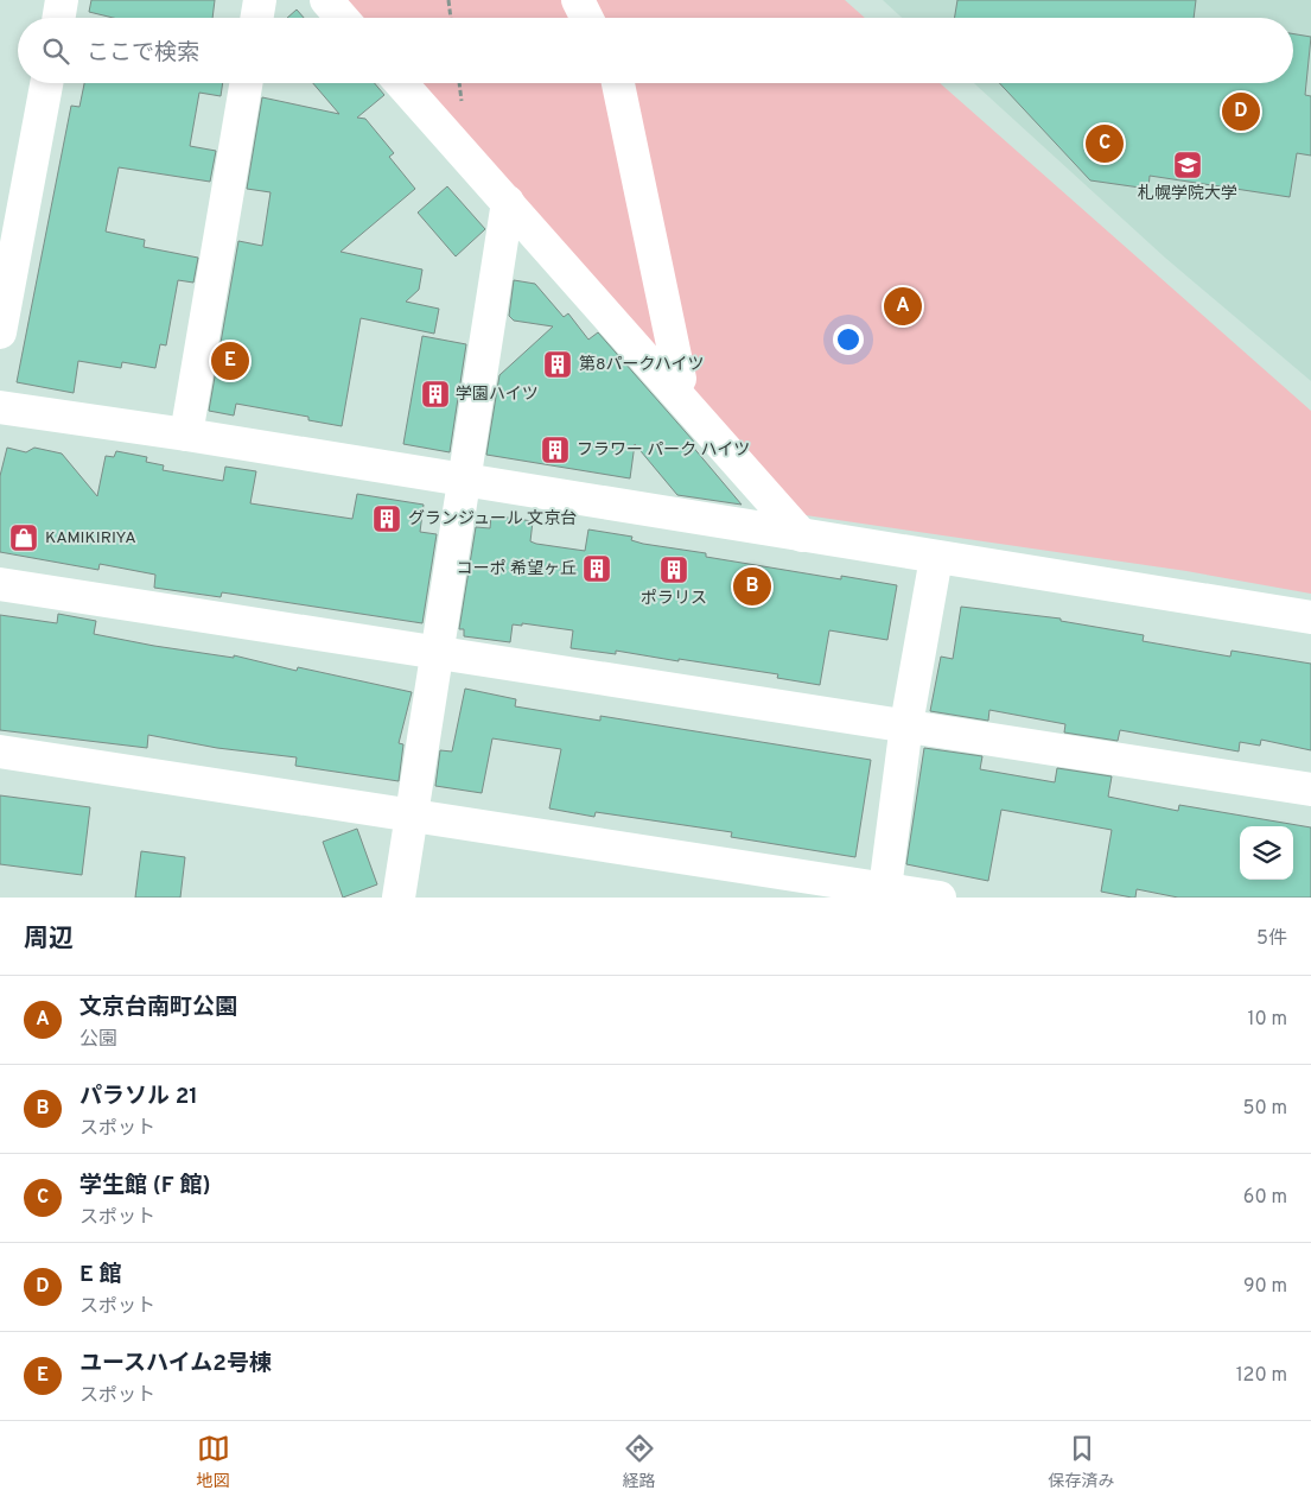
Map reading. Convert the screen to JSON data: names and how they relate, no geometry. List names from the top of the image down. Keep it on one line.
{"places":{"school or university":["札幌学院大学"],"building":["第8パークハイツ","学園ハイツ","フラワー パーク ハイツ","グランジュール 文京台","コーポ 希望ヶ丘","ポラリス"],"shop":["KAMIKIRIYA"]},"page":{"search":"ここで検索","pins":["D","C","A","E","B"],"heading":["周辺","5件"],"list":[{"mark":"A","name":"文京台南町公園","note":"公園","value":"10 m"},{"mark":"B","name":"パラソル 21","note":"スポット","value":"50 m"},{"mark":"C","name":"学生館 (F 館)","note":"スポット","value":"60 m"},{"mark":"D","name":"E 館","note":"スポット","value":"90 m"},{"mark":"E","name":"ユースハイム2号棟","note":"スポット","value":"120 m"}],"nav":["地図","経路","保存済み"]}}
